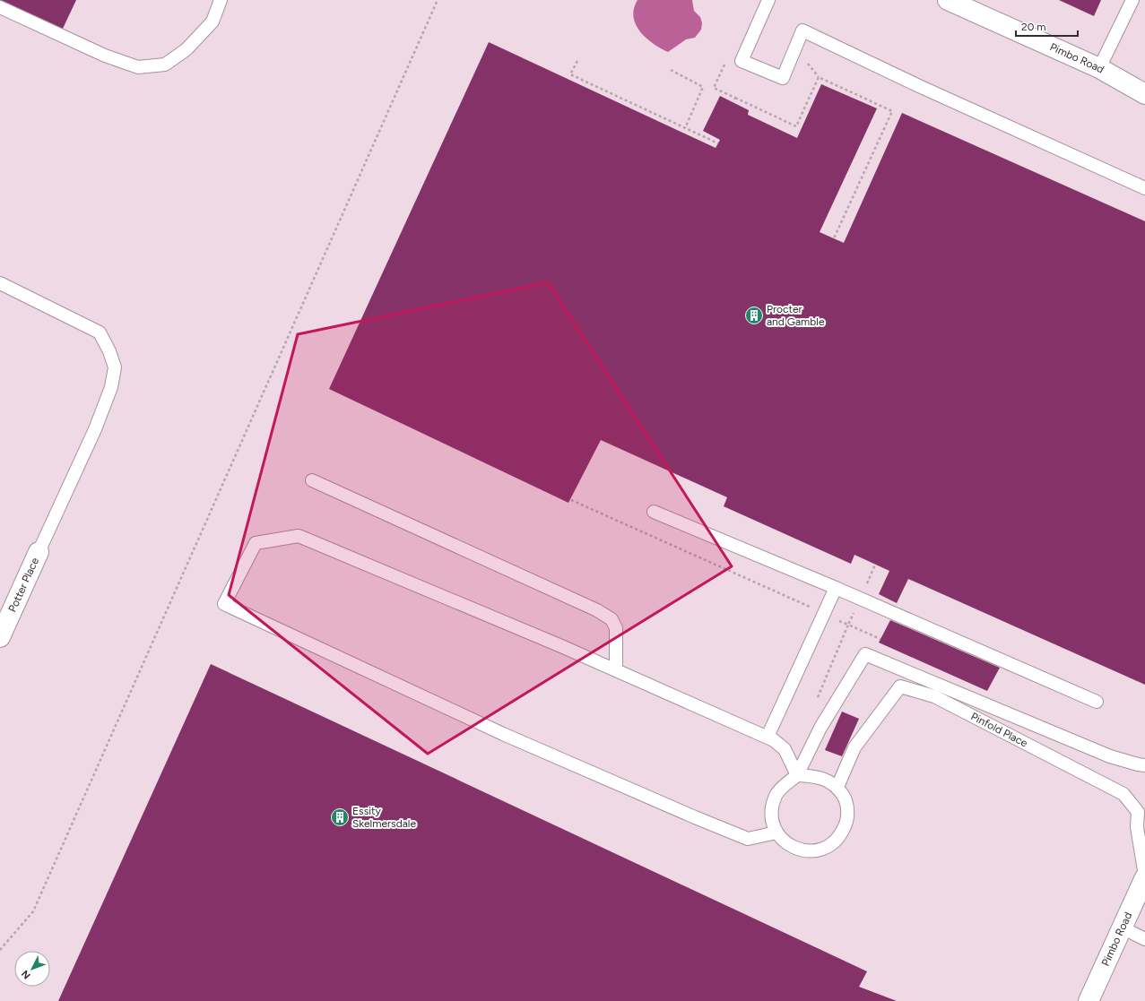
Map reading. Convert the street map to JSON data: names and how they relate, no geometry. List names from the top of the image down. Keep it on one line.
{"streets":{"street":["Pimbo Road","Potter Place"],"lane":["Pinfold Place"]},"crossings":[["Pimbo Road","Pinfold Place"]],"places":{"building":["Procter and Gamble","Essity Skelmersdale"]},"scale_bar":"20 m","north":"bottom left"}
